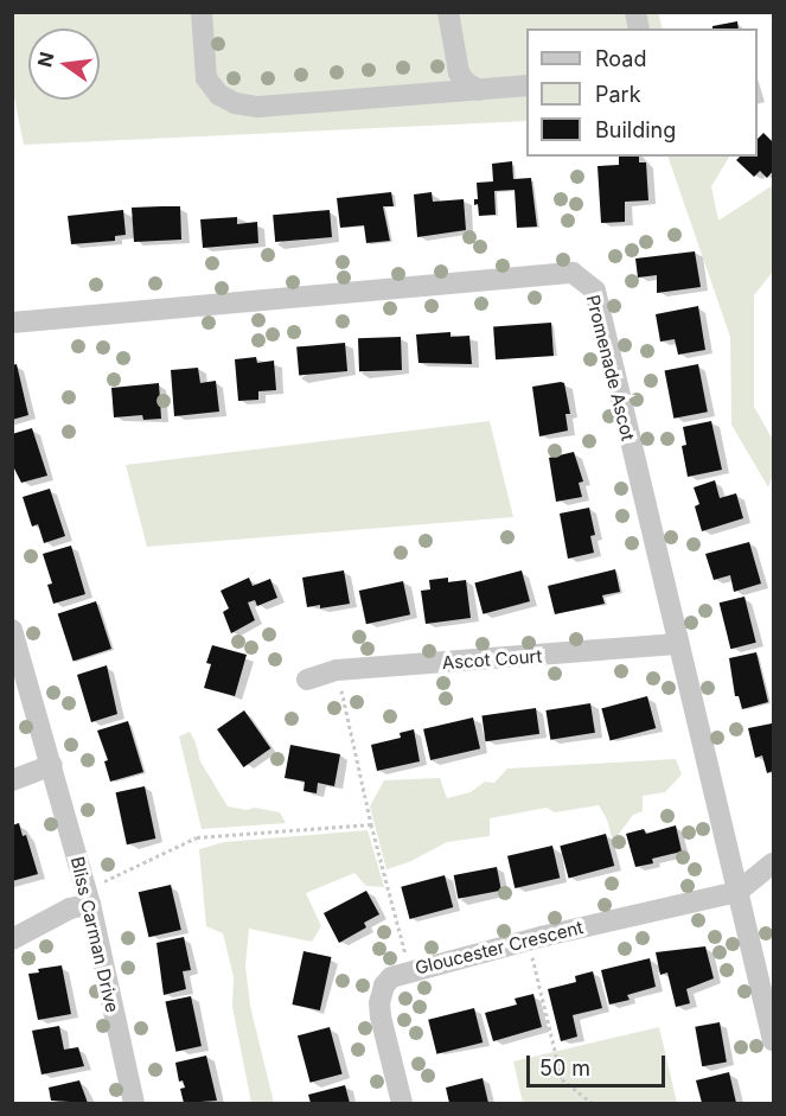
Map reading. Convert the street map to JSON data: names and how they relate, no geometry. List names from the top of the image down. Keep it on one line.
{"streets":{"street":["Promenade Ascot","Ascot Court","Bliss Carman Drive","Gloucester Crescent"]},"crossings":[["Promenade Ascot","Ascot Court"],["Promenade Ascot","Gloucester Crescent"]],"legend":["Road","Park","Building"],"scale_bar":"50 m","north":"left"}
